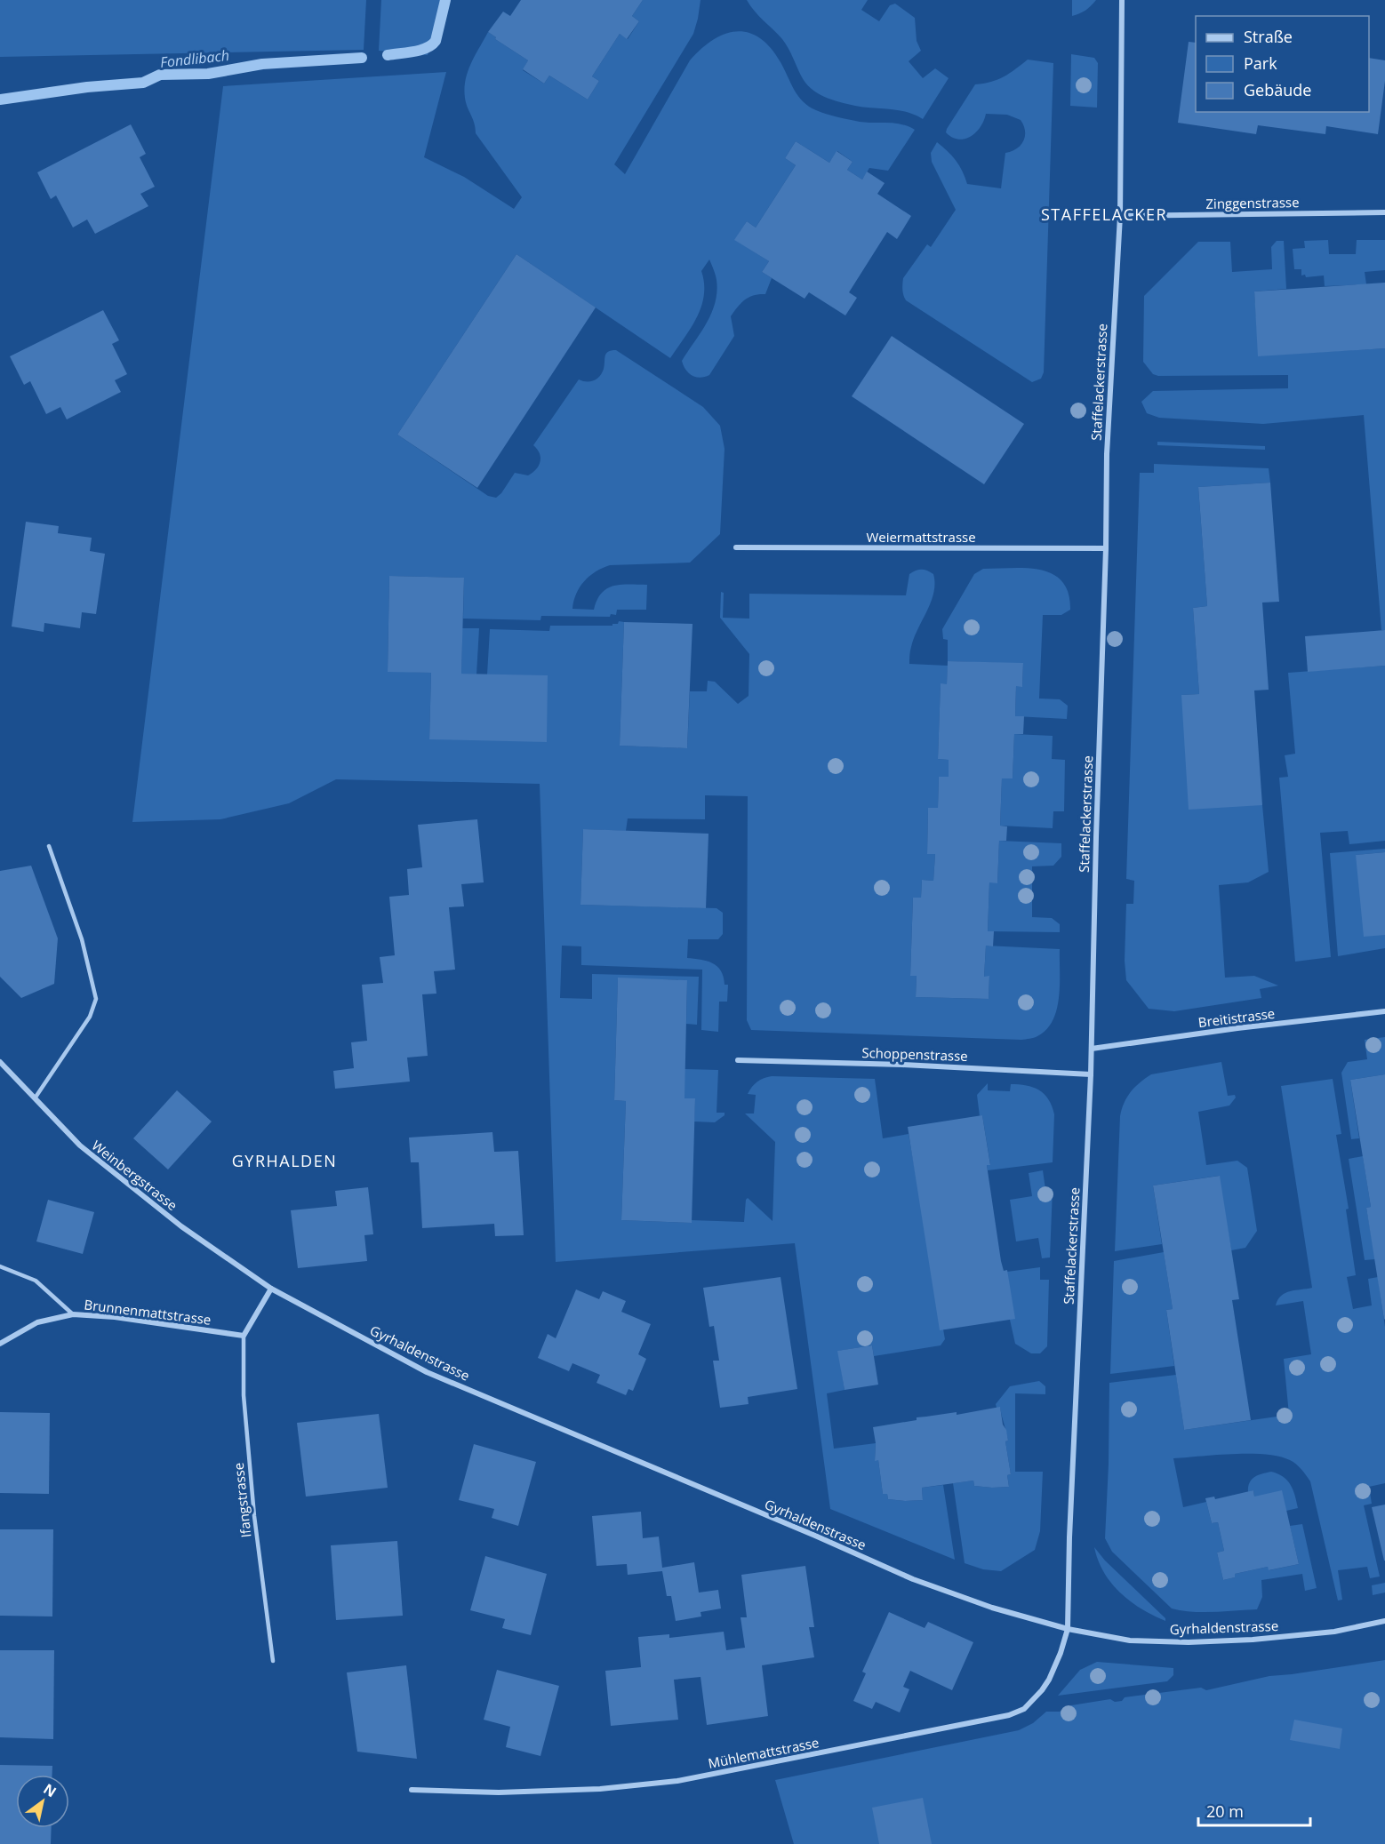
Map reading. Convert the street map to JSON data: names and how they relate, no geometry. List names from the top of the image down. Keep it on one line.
{"streets":{"street":["Zinggenstrasse","Staffelackerstrasse","Weiermattstrasse","Breitistrasse","Schoppenstrasse","Weinbergstrasse","Brunnenmattstrasse","Gyrhaldenstrasse","Mühlemattstrasse"],"lane":["Ifangstrasse"]},"crossings":[["Zinggenstrasse","Staffelackerstrasse"],["Staffelackerstrasse","Weiermattstrasse"],["Staffelackerstrasse","Breitistrasse"],["Staffelackerstrasse","Schoppenstrasse"],["Staffelackerstrasse","Gyrhaldenstrasse"],["Staffelackerstrasse","Mühlemattstrasse"],["Weinbergstrasse","Gyrhaldenstrasse"],["Brunnenmattstrasse","Ifangstrasse"],["Gyrhaldenstrasse","Mühlemattstrasse"]],"districts":["STAFFELACKER","GYRHALDEN"],"water":["Fondlibach"],"legend":["Straße","Park","Gebäude"],"scale_bar":"20 m","north":"top right"}
